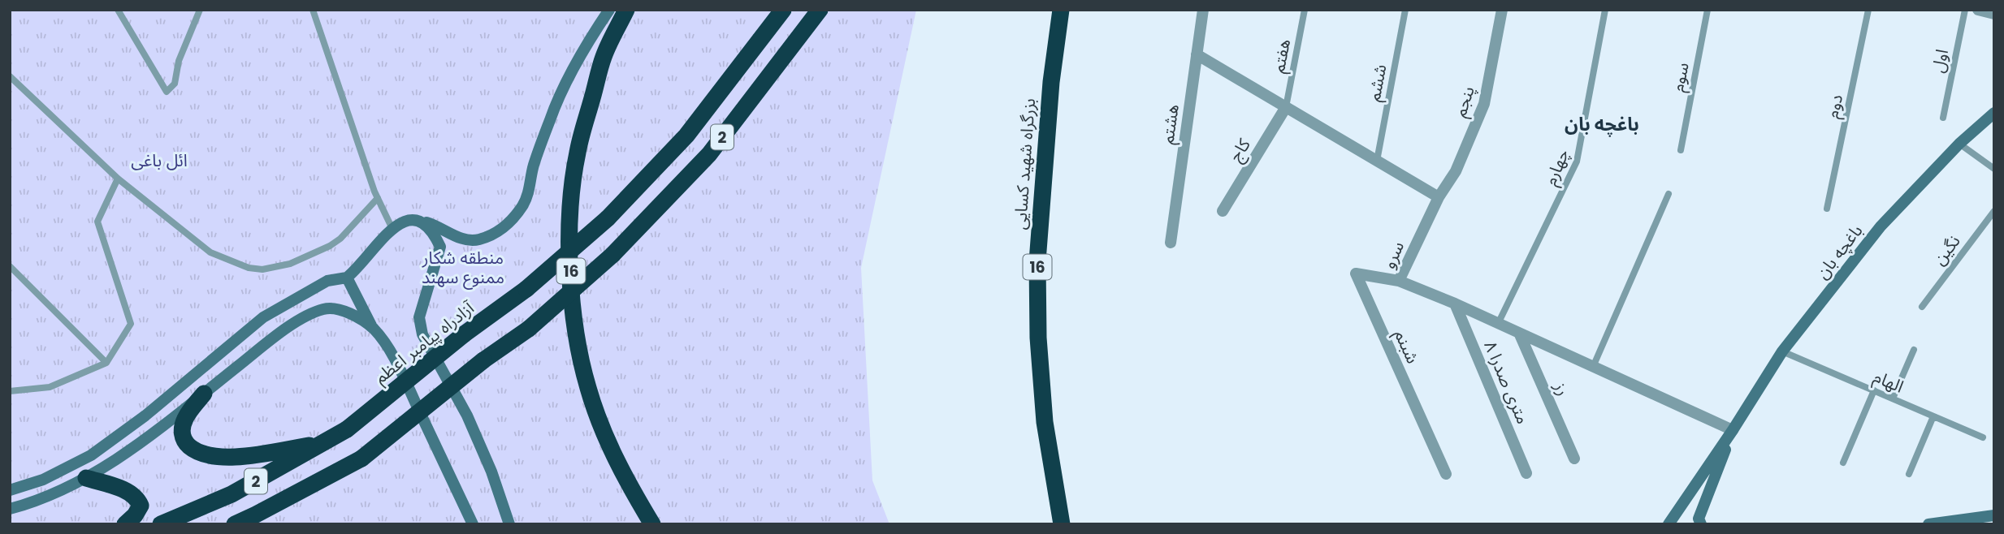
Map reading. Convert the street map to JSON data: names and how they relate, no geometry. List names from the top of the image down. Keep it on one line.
{"streets":{"highway":["2","بزرگراه شهید کسایی","16","آزادراه پیامبر اعظم"],"main road":["باغچه بان"],"street":["پنجم","هشتم","کاج","سرو","شبنم","۸ متری صدرا","رز"],"lane":["هفتم","اول","سوم","ششم","دوم","چهارم","نگین","الهام"]},"crossings":[["هفتم","کاج"],["پنجم","سرو"],["چهارم","سرو"],["باغچه بان","سرو"],["باغچه بان","الهام"],["سرو","شبنم"],["سرو","۸ متری صدرا"],["سرو","رز"]],"districts":["باغچه بان"],"parks":["ائل باغی","منطقه شکار ممنوع سهند"]}
